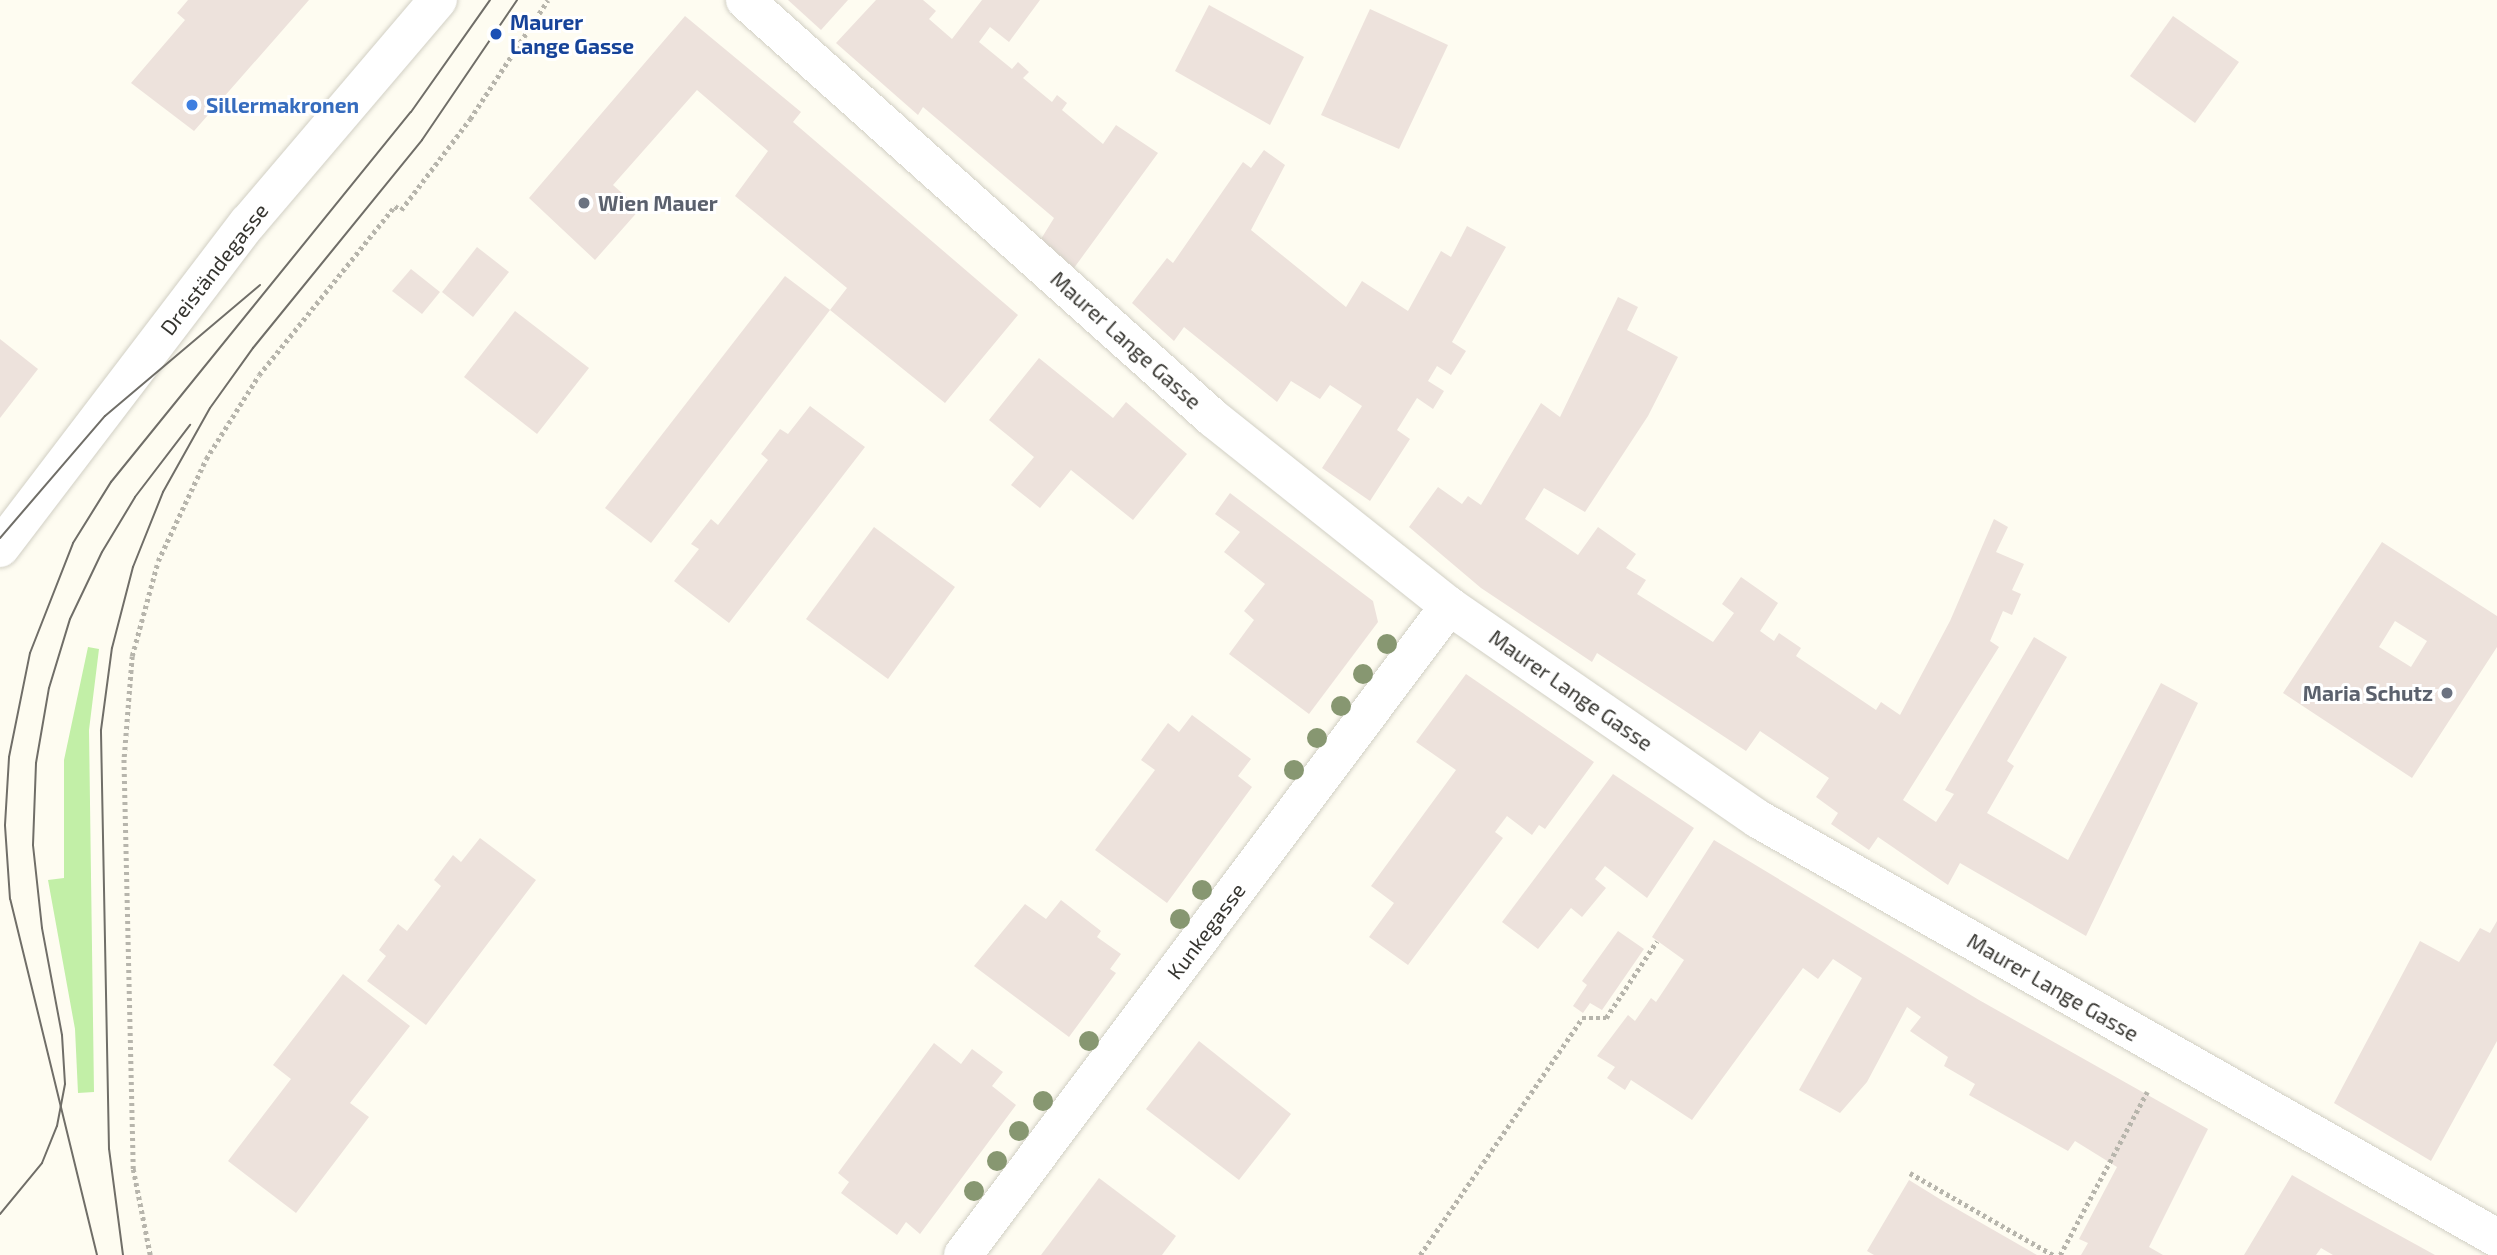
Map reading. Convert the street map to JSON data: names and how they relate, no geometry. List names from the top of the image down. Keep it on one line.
{"streets":{"street":["Dreiständegasse","Maurer Lange Gasse","Kunkegasse"]},"crossings":[["Maurer Lange Gasse","Kunkegasse"]],"places":["Maurer Lange Gasse","Sillermakronen","Wien Mauer","Maria Schutz"]}
